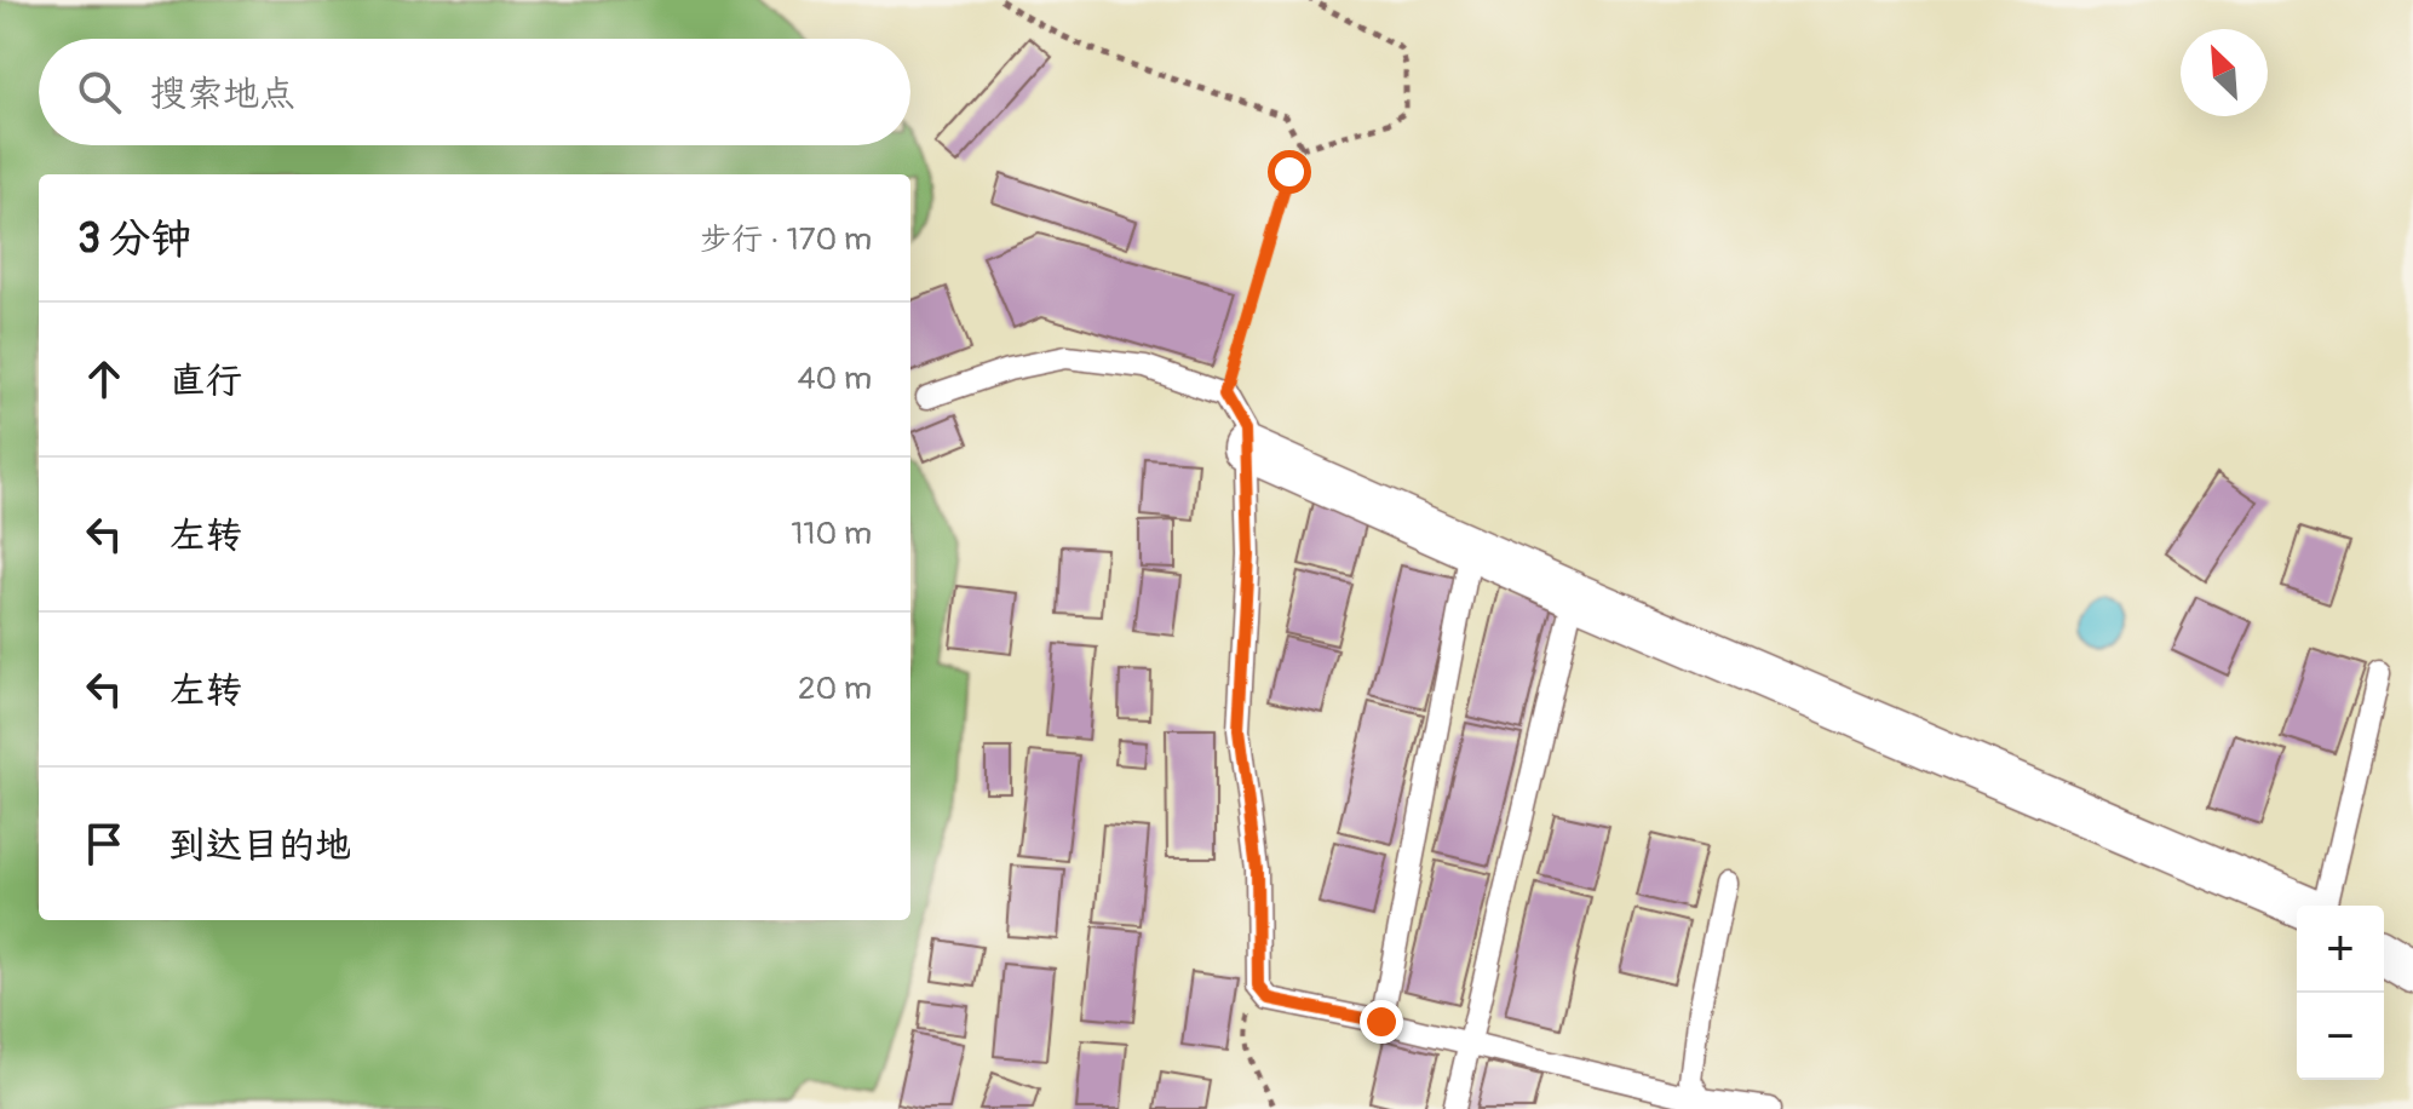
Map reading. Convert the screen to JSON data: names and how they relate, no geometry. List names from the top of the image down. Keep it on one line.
{"north":"top left","page":{"search":"搜索地点","heading":["3 分钟","步行 · 170 m"],"list":[["直行","40 m"],["左转","110 m"],["左转","20 m"],"到达目的地"],"map_buttons":["+","−"]}}
